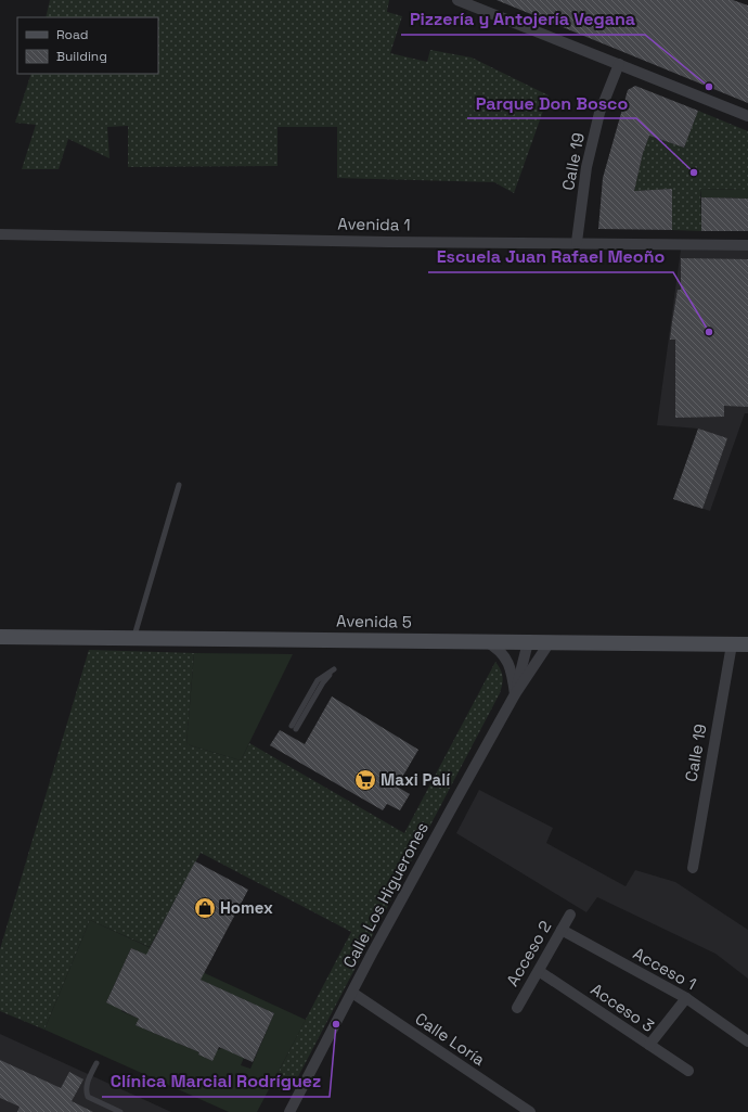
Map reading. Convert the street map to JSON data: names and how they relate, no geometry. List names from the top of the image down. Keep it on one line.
{"streets":{"street":["Calle 19","Avenida 1","Avenida 5","Calle Los Higuerones","Acceso 2","Acceso 1","Acceso 3","Calle Loría"]},"crossings":[["Calle 19","Avenida 1"],["Calle 19","Avenida 5"],["Avenida 5","Calle Los Higuerones"],["Calle Los Higuerones","Calle Loría"],["Acceso 2","Acceso 1"],["Acceso 2","Acceso 3"]],"places":{"other":["Pizzería y Antojería Vegana","Parque Don Bosco","Escuela Juan Rafael Meoño","Clínica Marcial Rodríguez"],"supermarket":["Maxi Palí"],"shop":["Homex"]},"legend":["Road","Building"]}
